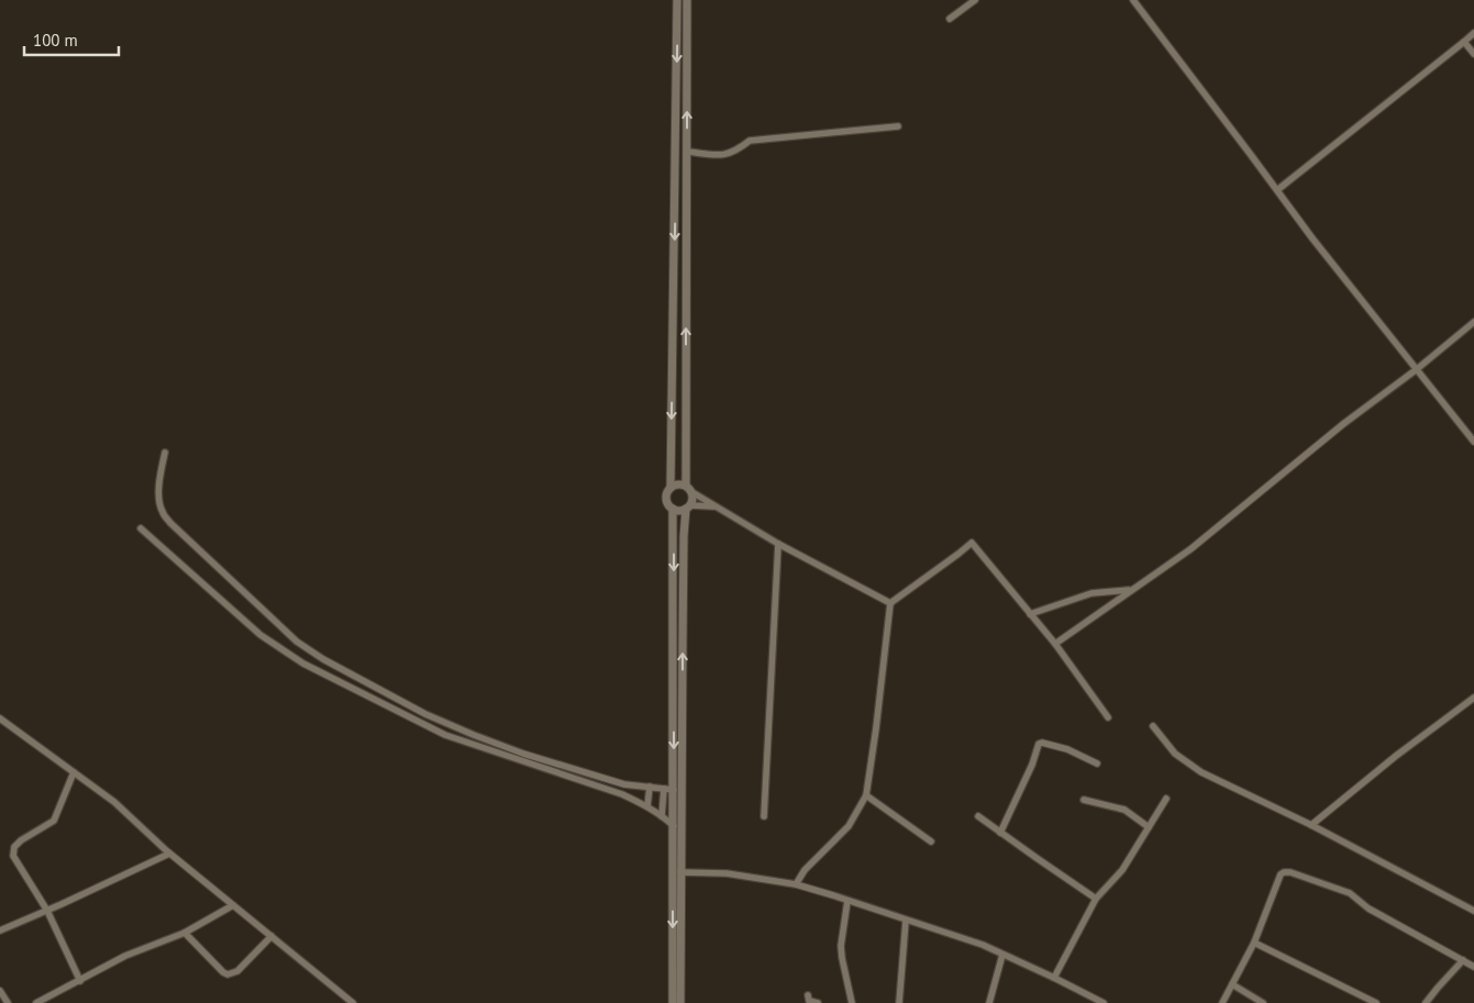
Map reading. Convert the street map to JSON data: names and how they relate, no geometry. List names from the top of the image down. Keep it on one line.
{"scale_bar":"100 m"}
